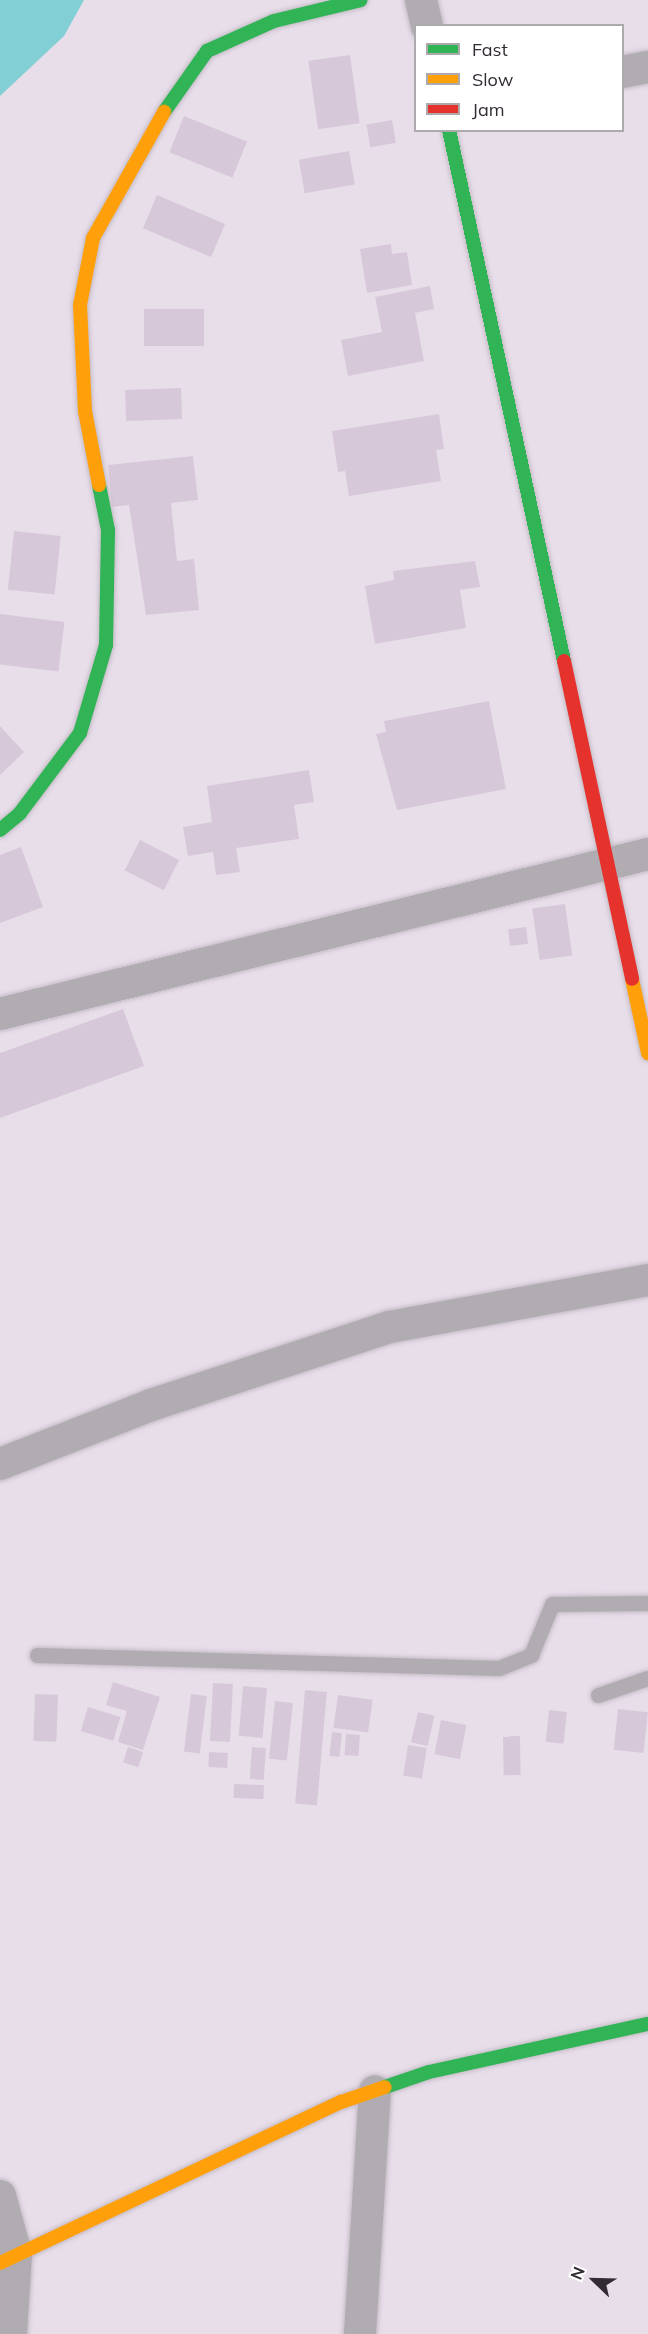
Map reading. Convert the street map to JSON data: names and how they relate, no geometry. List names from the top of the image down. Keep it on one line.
{"legend":["Fast","Slow","Jam"],"north":"top left"}
